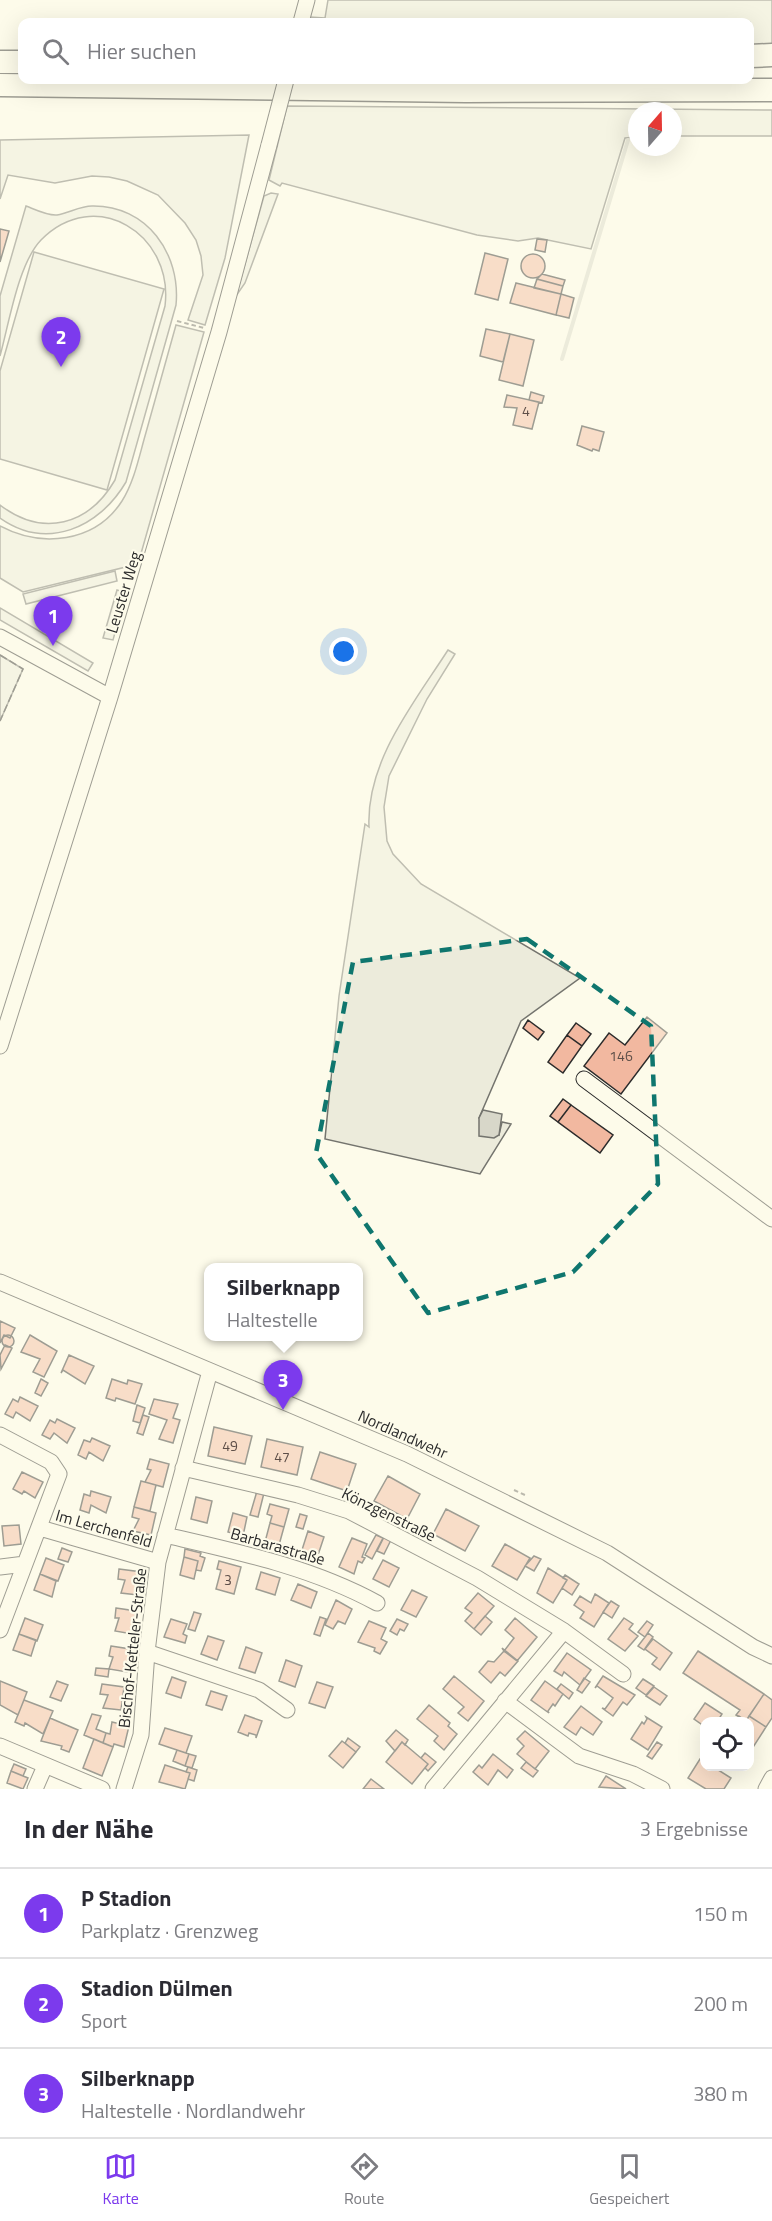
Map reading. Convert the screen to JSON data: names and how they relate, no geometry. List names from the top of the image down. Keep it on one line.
{"streets":{"street":["Leuster Weg","Nordlandwehr","Könzgenstraße","Im Lerchenfeld","Barbarastraße","Bischof-Ketteler-Straße"]},"crossings":[["Nordlandwehr","Bischof-Ketteler-Straße"],["Könzgenstraße","Bischof-Ketteler-Straße"],["Im Lerchenfeld","Bischof-Ketteler-Straße"],["Barbarastraße","Bischof-Ketteler-Straße"]],"house_numbers":["4","146","49","47","3"],"north":"top","page":{"search":"Hier suchen","pins":["2","1","3"],"popup":["Silberknapp","Haltestelle"],"heading":["In der Nähe","3 Ergebnisse"],"list":[{"mark":"1","name":"P Stadion","note":"Parkplatz · Grenzweg","value":"150 m"},{"mark":"2","name":"Stadion Dülmen","note":"Sport","value":"200 m"},{"mark":"3","name":"Silberknapp","note":"Haltestelle · Nordlandwehr","value":"380 m"}],"nav":["Karte","Route","Gespeichert"]}}
